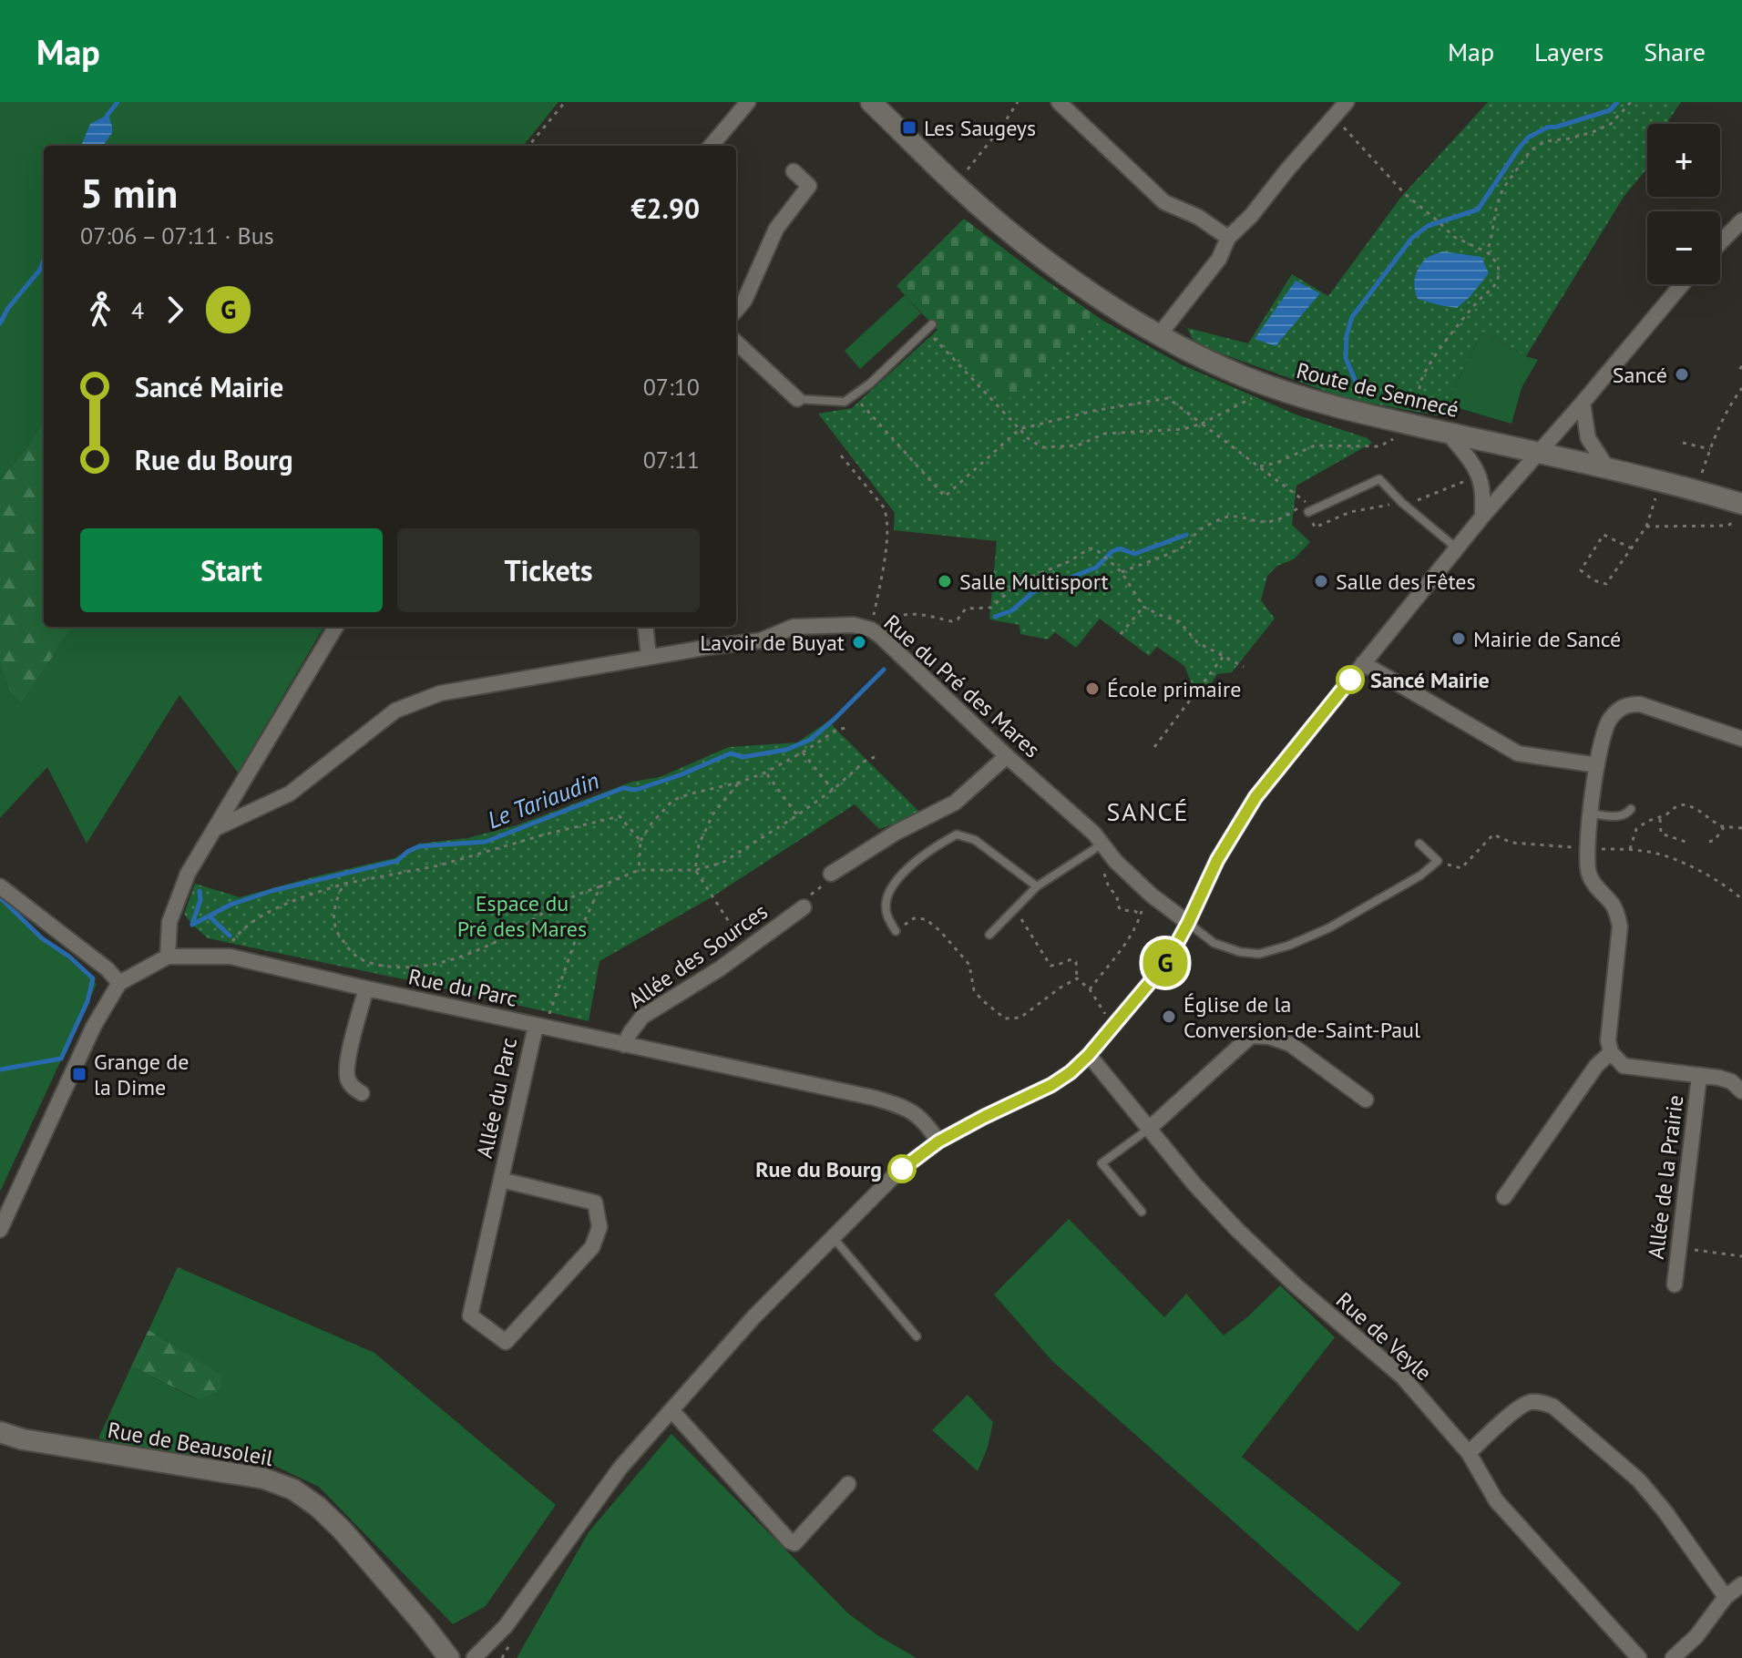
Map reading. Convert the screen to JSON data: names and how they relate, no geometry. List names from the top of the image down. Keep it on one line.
{"streets":{"street":["Route de Sennecé","Rue du Pré des Mares","Allée des Sources","Rue du Parc","Allée du Parc","Allée de la Prairie","Rue de Veyle","Rue de Beausoleil"]},"crossings":[["Allée des Sources","Rue du Parc"],["Rue du Parc","Allée du Parc"]],"districts":["SANCÉ"],"water":["Le Tariaudin"],"parks":["Espace du Pré des Mares"],"places":{"transit":["Les Saugeys","Grange de la Dime"],"other":["Sancé","Salle Multisport","Salle des Fêtes","Mairie de Sancé","Lavoir de Buyat","Sancé Mairie","École primaire","Église de la Conversion-de-Saint-Paul","Rue du Bourg"]},"lines":["bus line G"],"page":{"header":"Map","nav":["Map","Layers","Share"],"on_map":"G","map_buttons":["+","−"],"heading":["5 min","07:06 – 07:11 · Bus","€2.90"],"legs":["4","G"],"list":[{"name":"Sancé Mairie","value":"07:10"},{"name":"Rue du Bourg","value":"07:11"}],"buttons":["Start","Tickets"]}}
